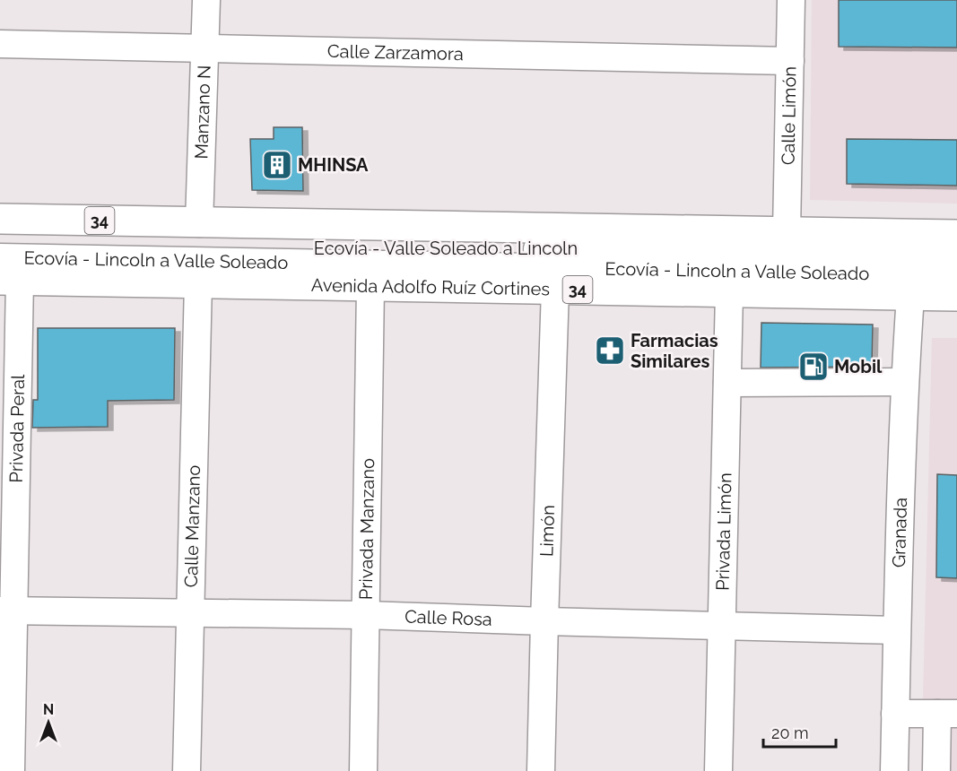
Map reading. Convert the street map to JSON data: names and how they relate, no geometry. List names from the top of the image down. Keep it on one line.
{"streets":{"main road":["34","Avenida Adolfo Ruíz Cortines"],"street":["Calle Zarzamora","Manzano N","Calle Limón","Ecovía - Valle Soleado a Lincoln","Ecovía - Lincoln a Valle Soleado","Privada Peral","Calle Manzano","Privada Manzano","Limón","Privada Limón","Granada","Calle Rosa"]},"crossings":[["Calle Zarzamora","Manzano N"],["Calle Zarzamora","Calle Limón"],["Manzano N","34"],["Calle Limón","34"],["Avenida Adolfo Ruíz Cortines","Privada Peral"],["Avenida Adolfo Ruíz Cortines","Calle Manzano"],["Avenida Adolfo Ruíz Cortines","Privada Manzano"],["Avenida Adolfo Ruíz Cortines","Limón"],["Avenida Adolfo Ruíz Cortines","Privada Limón"],["Avenida Adolfo Ruíz Cortines","Granada"],["Privada Peral","Calle Rosa"],["Calle Manzano","Calle Rosa"],["Privada Manzano","Calle Rosa"],["Limón","Calle Rosa"],["Privada Limón","Calle Rosa"],["Granada","Calle Rosa"]],"places":{"building":["MHINSA"],"pharmacy":["Farmacias Similares"],"fuel station":["Mobil"]},"scale_bar":"20 m","north":"top"}
